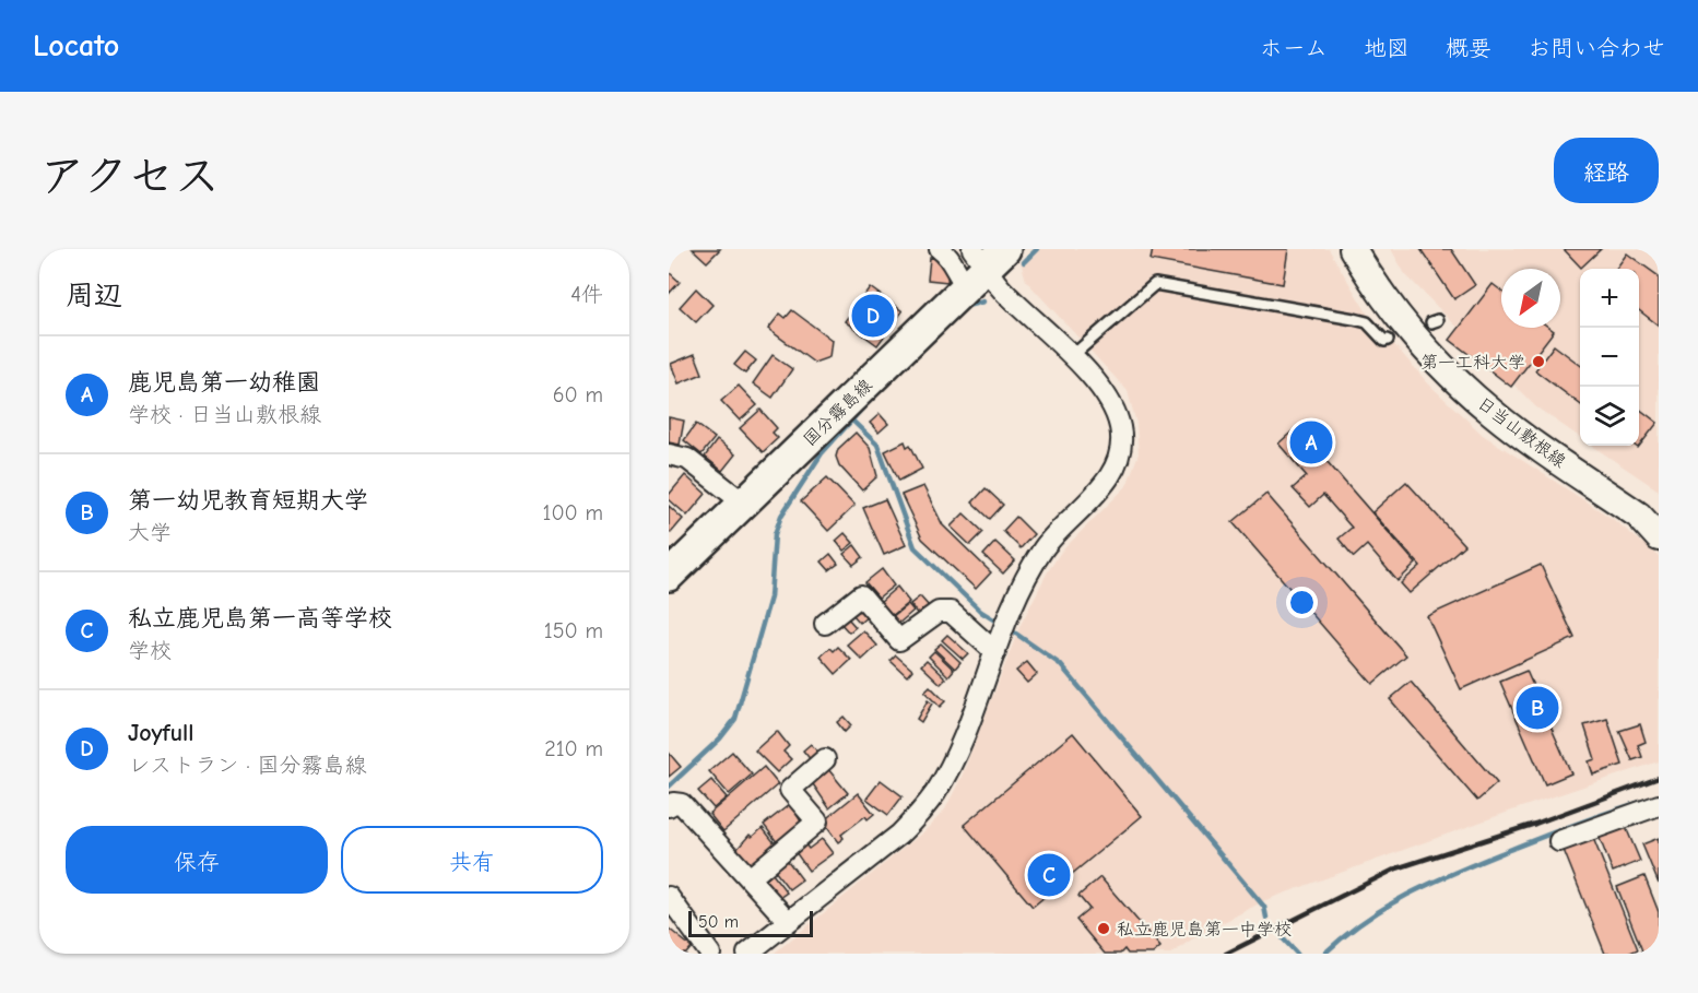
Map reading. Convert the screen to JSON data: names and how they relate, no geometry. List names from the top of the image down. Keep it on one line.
{"streets":{"main road":["国分霧島線","日当山敷根線"]},"places":["第一工科大学","私立鹿児島第一中学校"],"scale_bar":"50 m","north":"bottom left","page":{"header":"Locato","nav":["ホーム","地図","概要","お問い合わせ"],"title":"アクセス","buttons":["経路",["保存","共有"]],"heading":["周辺","4件"],"map_buttons":["+","−"],"pins":["D","A","B","C"],"list":[{"mark":"A","name":"鹿児島第一幼稚園","note":"学校 · 日当山敷根線","value":"60 m"},{"mark":"B","name":"第一幼児教育短期大学","note":"大学","value":"100 m"},{"mark":"C","name":"私立鹿児島第一高等学校","note":"学校","value":"150 m"},{"mark":"D","name":"Joyfull","note":"レストラン · 国分霧島線","value":"210 m"}],"scale":"50 m"}}
